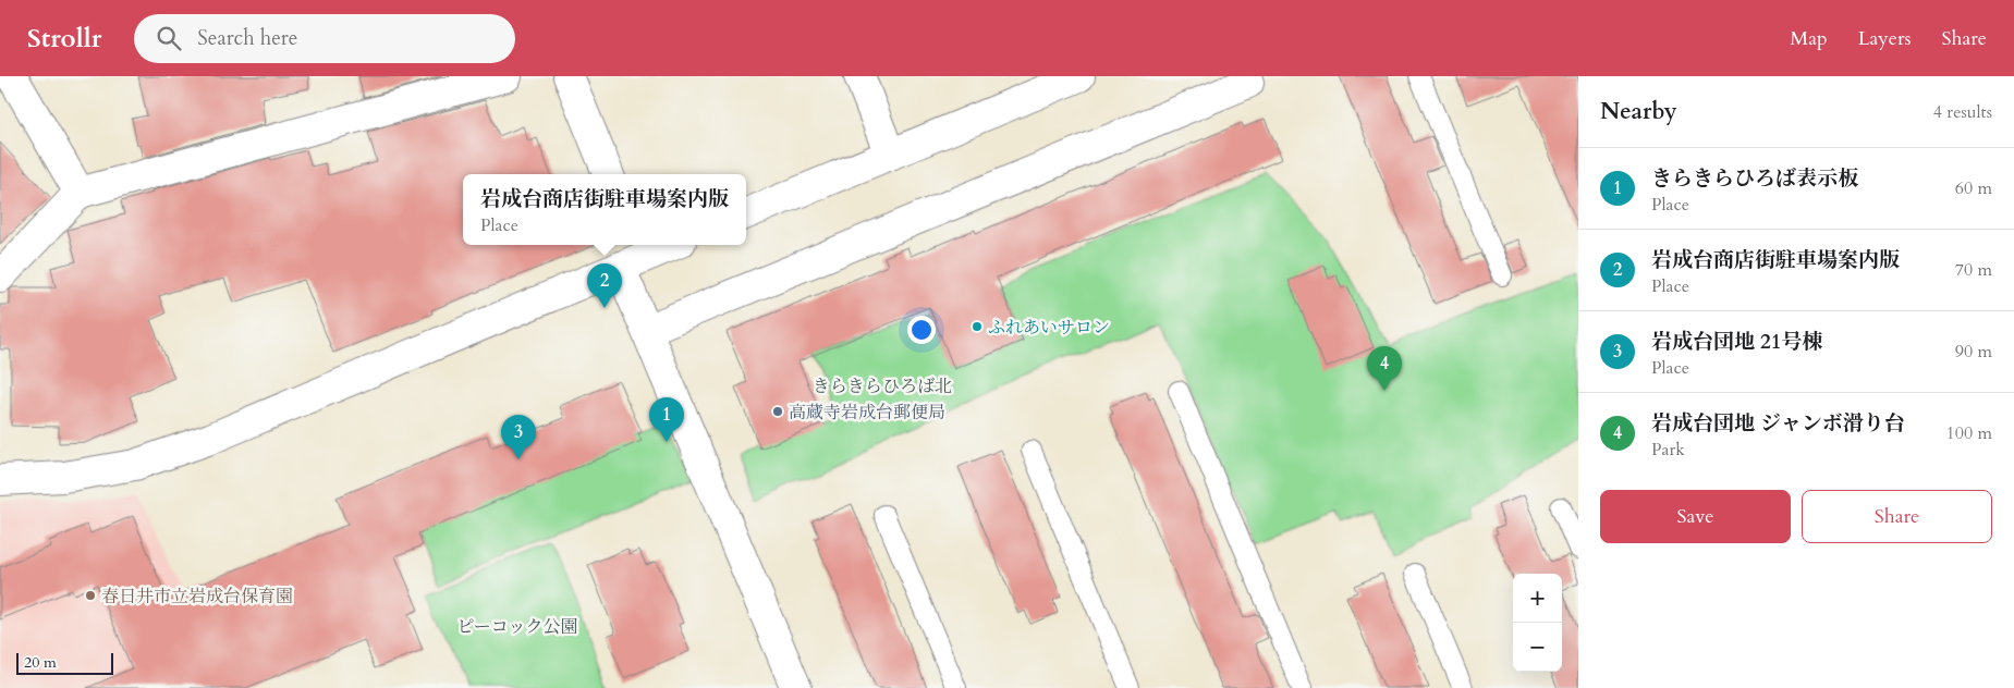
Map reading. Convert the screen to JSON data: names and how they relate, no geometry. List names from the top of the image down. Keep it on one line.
{"parks":["きらきらひろば北","ピーコック公園"],"places":["ふれあいサロン","高蔵寺岩成台郵便局","春日井市立岩成台保育園"],"scale_bar":"20 m","page":{"header":"Strollr","search":"Search here","nav":["Map","Layers","Share"],"heading":["Nearby","4 results"],"list":[{"mark":"1","name":"きらきらひろば表示板","note":"Place","value":"60 m"},{"mark":"2","name":"岩成台商店街駐車場案内版","note":"Place","value":"70 m"},{"mark":"3","name":"岩成台団地 21号棟","note":"Place","value":"90 m"},{"mark":"4","name":"岩成台団地 ジャンボ滑り台","note":"Park","value":"100 m"}],"popup":["岩成台商店街駐車場案内版","Place"],"pins":["2","4","1","3"],"buttons":["Save","Share"],"map_buttons":["+","−"],"scale":"20 m"}}
